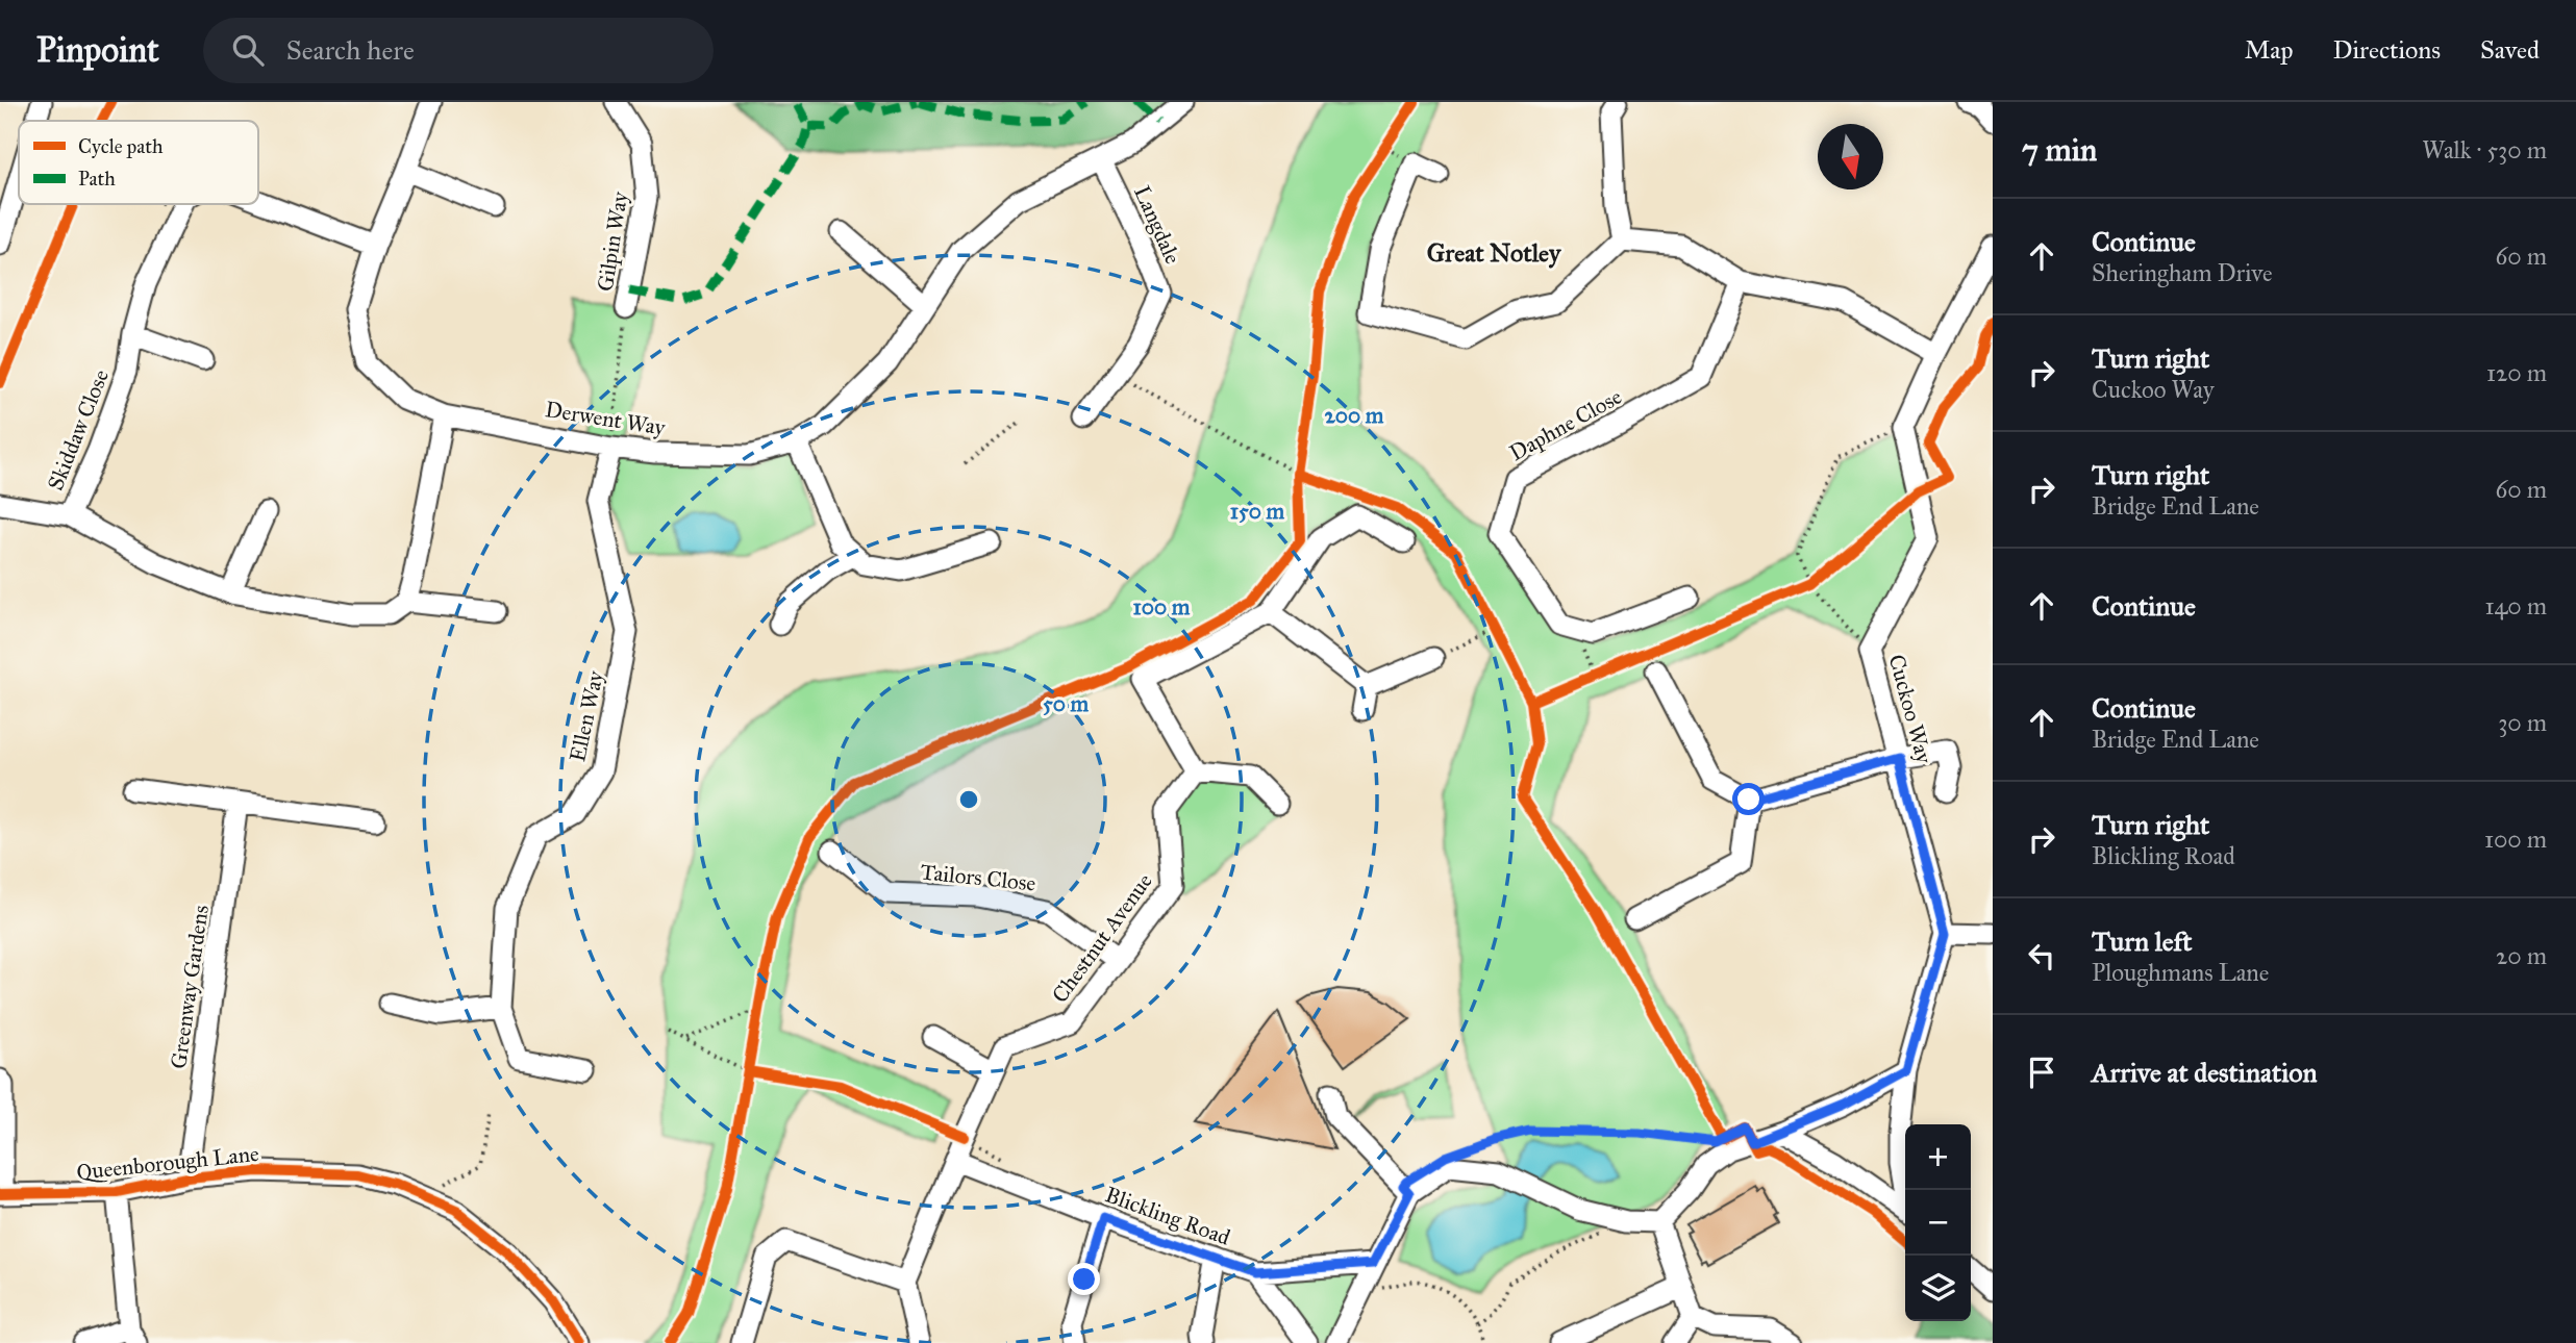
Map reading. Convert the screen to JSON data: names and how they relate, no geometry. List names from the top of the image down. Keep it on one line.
{"streets":{"street":["Langdale","Gilpin Way","Derwent Way","Daphne Close","Skiddaw Close","Cuckoo Way","Ellen Way","Tailors Close","Chestnut Avenue","Greenway Gardens","Queenborough Lane","Blickling Road"]},"crossings":[["Langdale","Derwent Way"],["Derwent Way","Ellen Way"],["Tailors Close","Chestnut Avenue"],["Chestnut Avenue","Blickling Road"],["Greenway Gardens","Queenborough Lane"]],"districts":["Great Notley"],"legend":["Cycle path","Path"],"north":"bottom","page":{"header":"Pinpoint","search":"Search here","nav":["Map","Directions","Saved"],"heading":["7 min","Walk · 530 m"],"list":[["Continue","Sheringham Drive","60 m"],["Turn right","Cuckoo Way","120 m"],["Turn right","Bridge End Lane","60 m"],["Continue","140 m"],["Continue","Bridge End Lane","30 m"],["Turn right","Blickling Road","100 m"],["Turn left","Ploughmans Lane","20 m"],"Arrive at destination"],"map_buttons":["+","−"]},"rings":["200 m","150 m","100 m","50 m"]}
